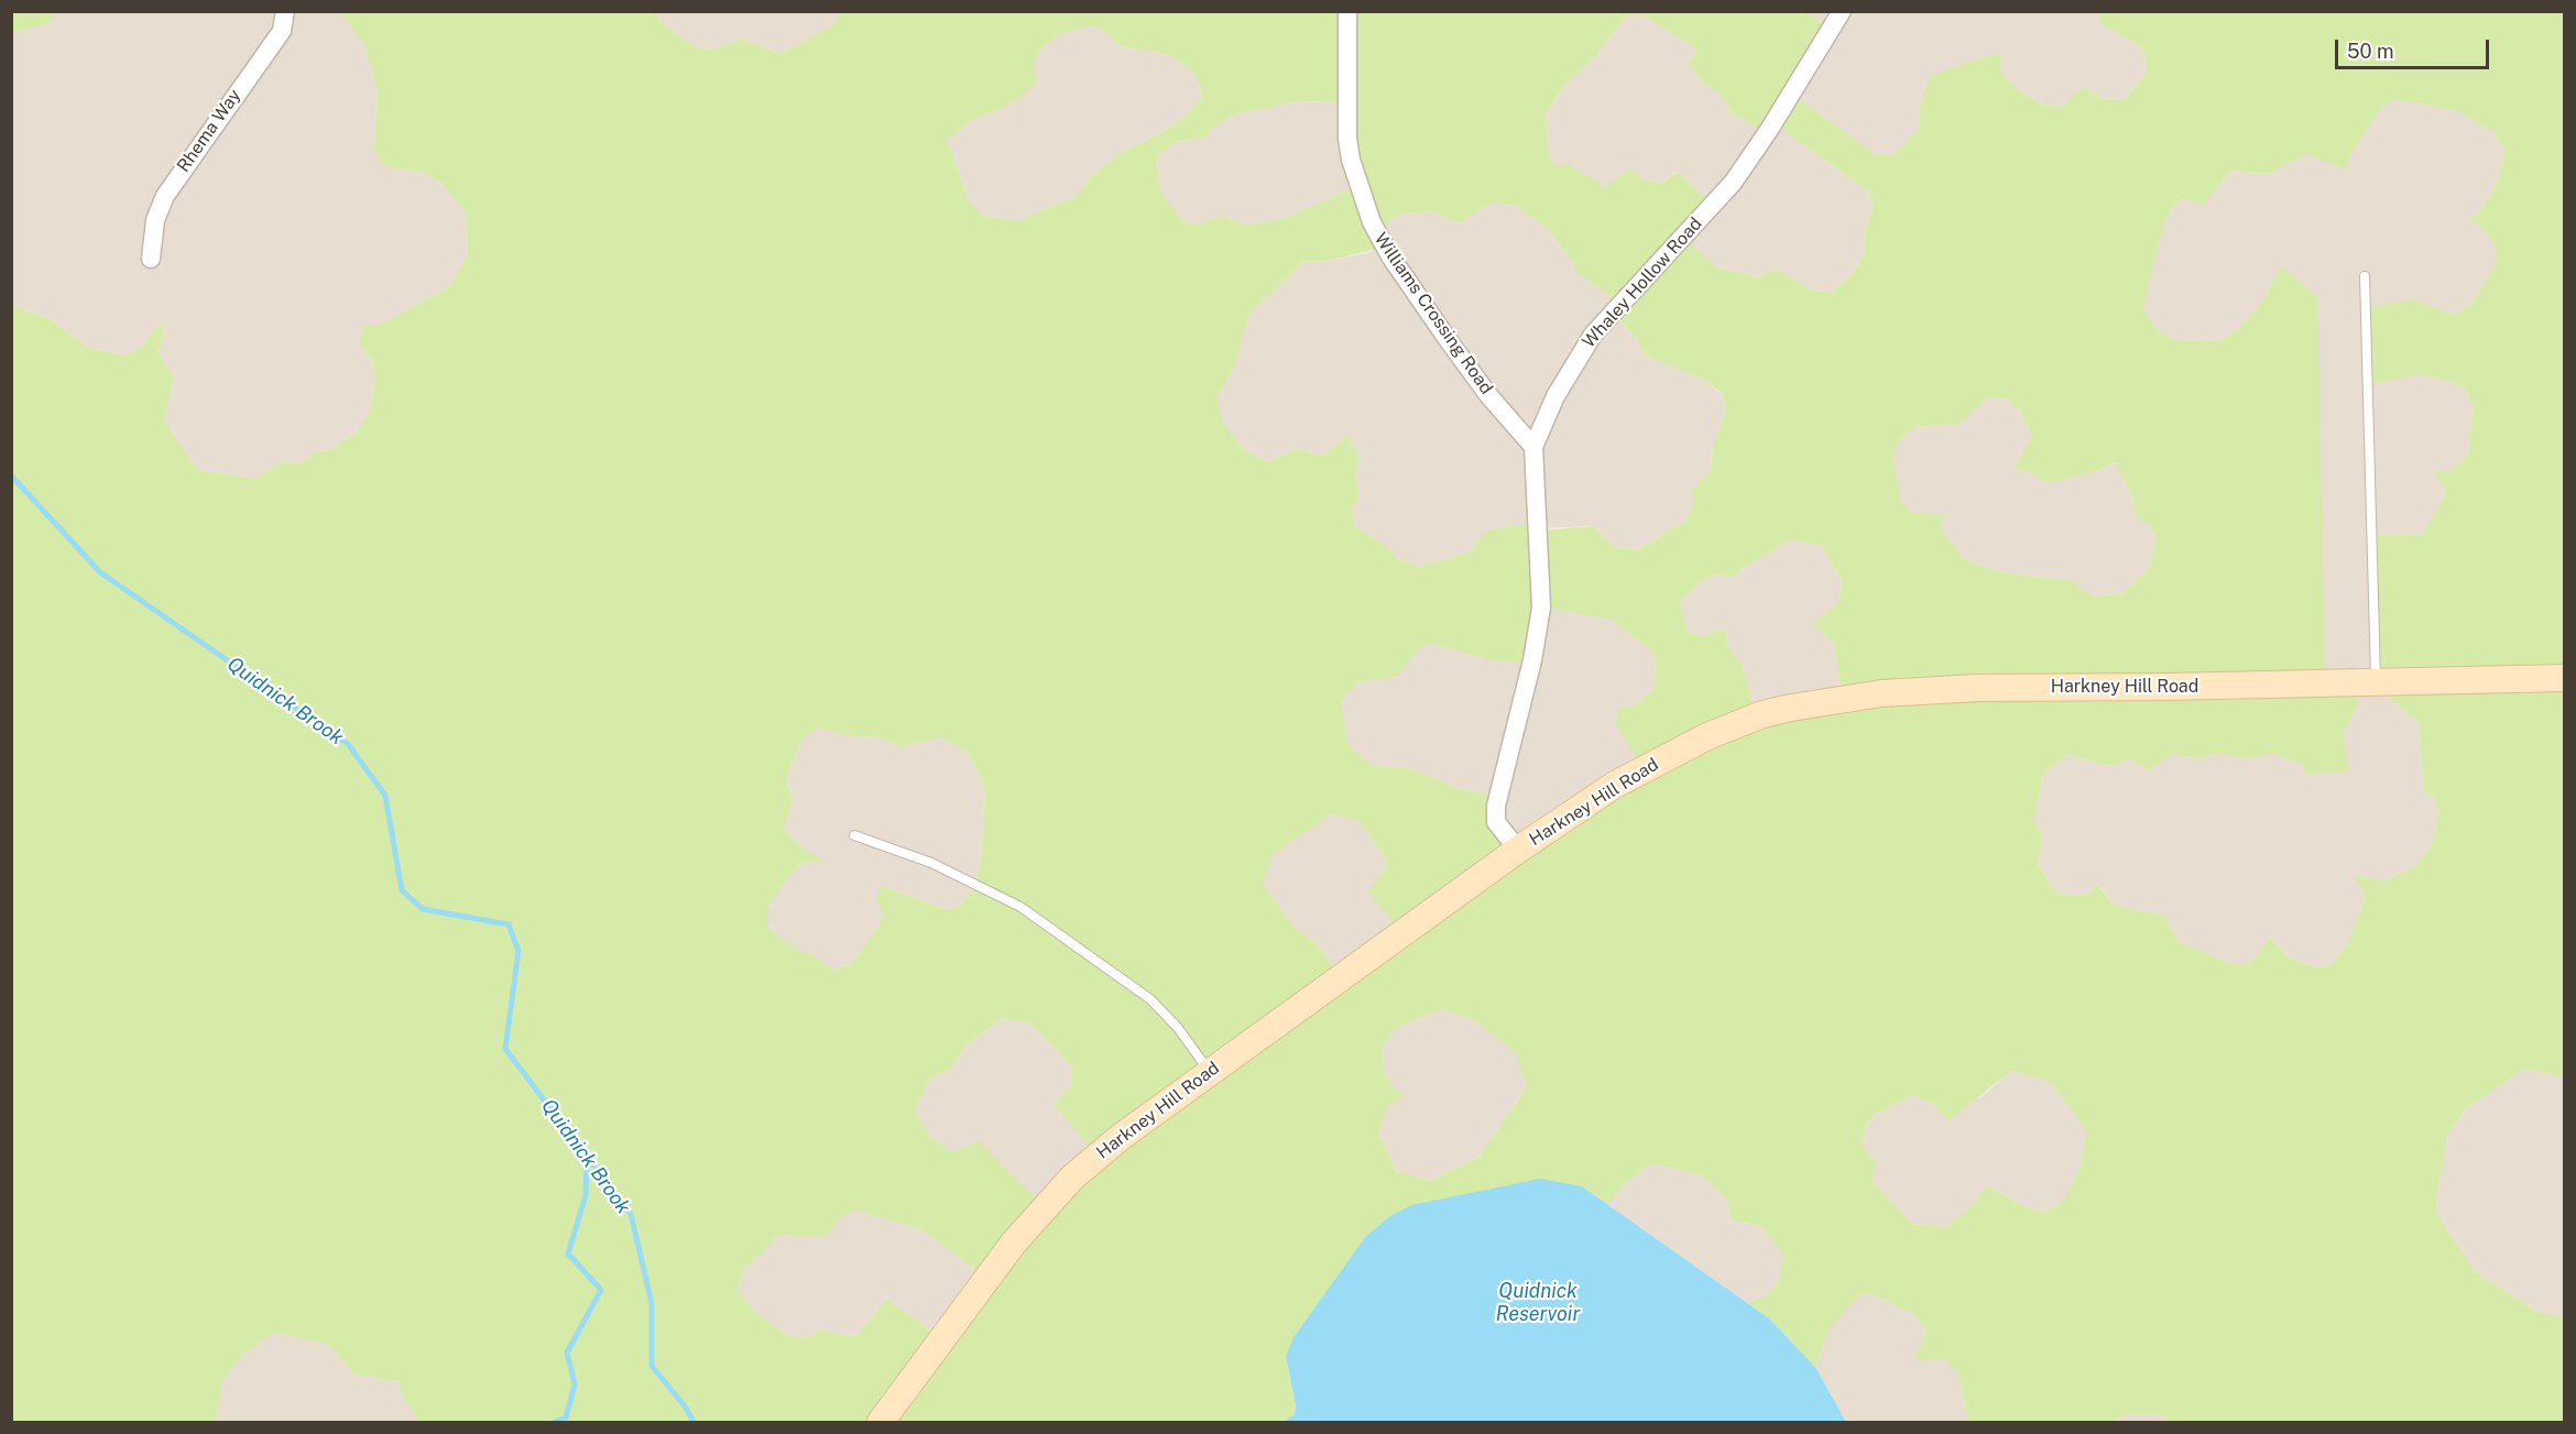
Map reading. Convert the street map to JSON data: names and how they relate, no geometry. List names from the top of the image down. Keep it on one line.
{"streets":{"main road":["Harkney Hill Road"],"street":["Rhema Way","Whaley Hollow Road","Williams Crossing Road"]},"crossings":[["Whaley Hollow Road","Williams Crossing Road"],["Whaley Hollow Road","Harkney Hill Road"]],"water":["Quidnick Brook","Quidnick Reservoir"],"scale_bar":"50 m"}
